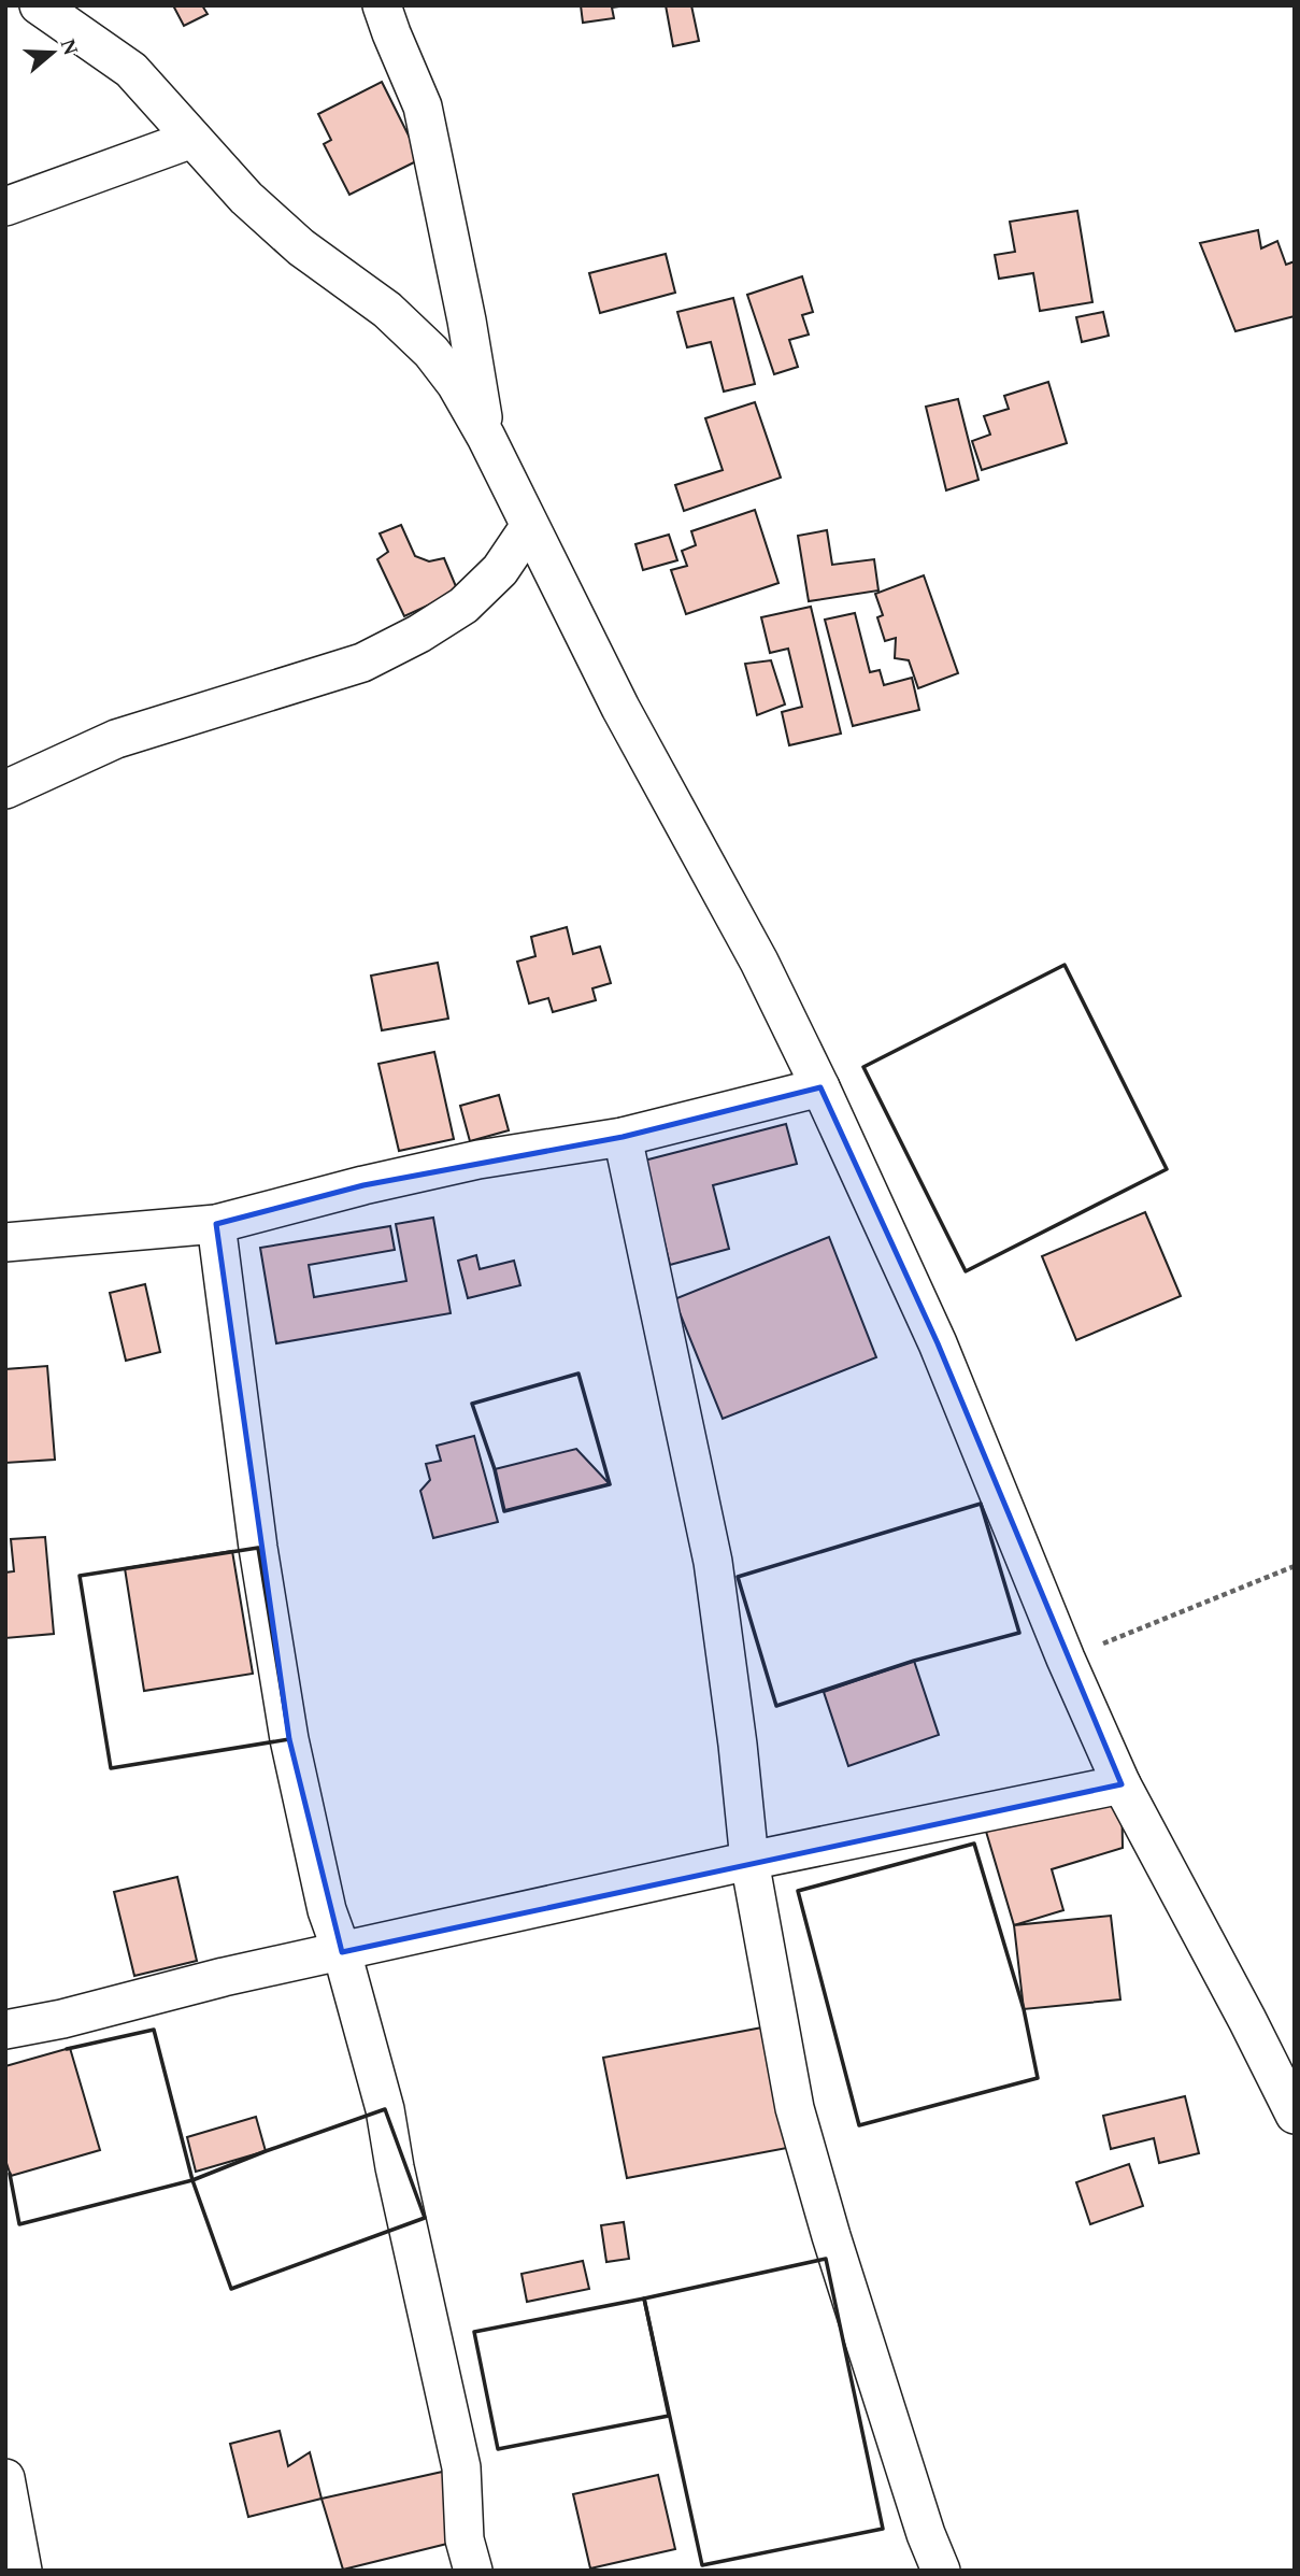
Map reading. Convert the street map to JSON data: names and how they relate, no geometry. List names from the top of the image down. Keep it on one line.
{"north":"right"}
